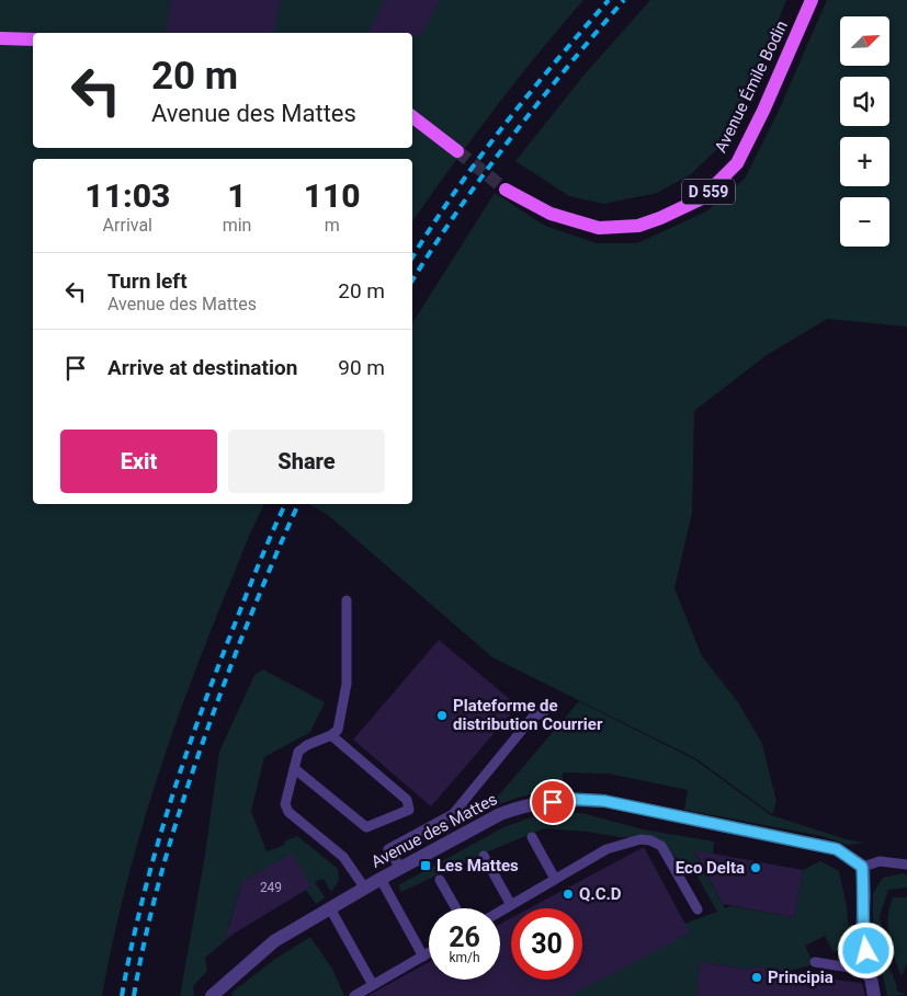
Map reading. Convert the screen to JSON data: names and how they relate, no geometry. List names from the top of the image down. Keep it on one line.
{"streets":{"main road":["Avenue Émile Bodin","D 559"],"street":["Avenue des Mattes"]},"places":{"other":["Plateforme de distribution Courrier","Eco Delta","Q.C.D","Principia"],"transit":["Les Mattes"]},"house_numbers":["249"],"north":"top right","page":{"map_buttons":["+","−"],"turn":["20 m","Avenue des Mattes"],"eta":["11:03","Arrival","1","min","110","m"],"list":[{"name":"Turn left","note":"Avenue des Mattes","value":"20 m"},{"name":"Arrive at destination","value":"90 m"}],"buttons":["Exit","Share"],"speed":"26 km/h","limit":"30"}}
